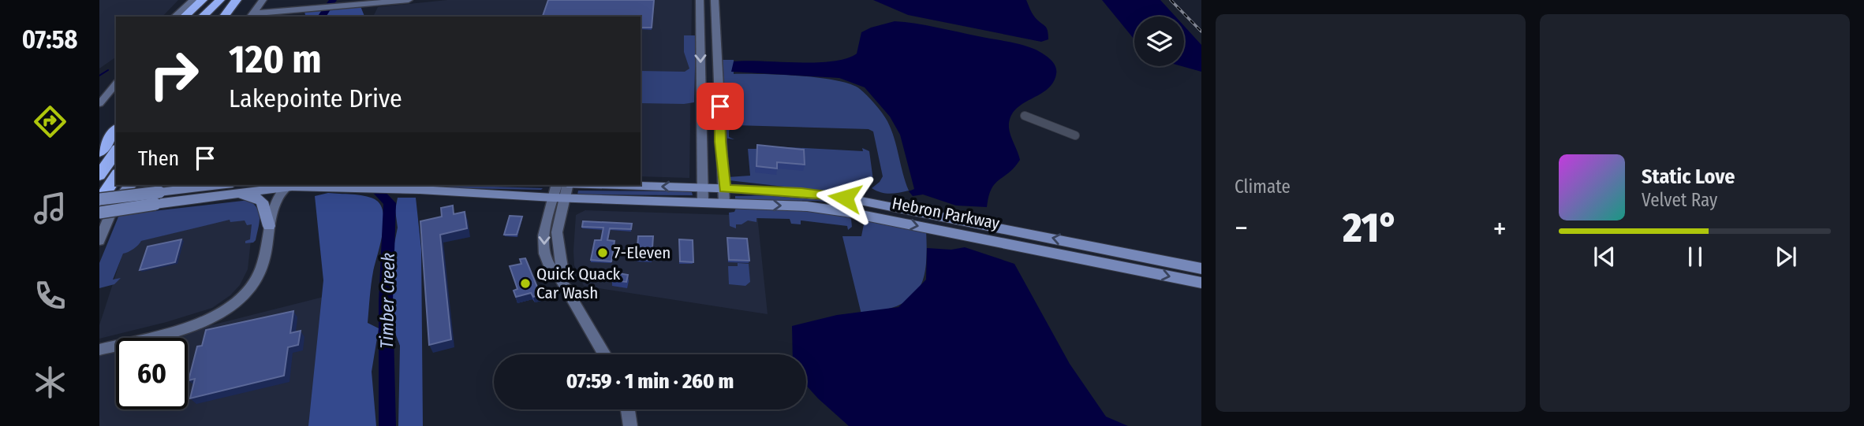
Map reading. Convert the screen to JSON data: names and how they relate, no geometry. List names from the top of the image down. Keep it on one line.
{"streets":{"main road":["Hebron Parkway"]},"water":["Timber Creek"],"places":["7-Eleven","Quick Quack Car Wash"],"page":{"tabs":"07:58","tile":"Climate","turn":["120 m","Lakepointe Drive"],"then":"Then","song":["Static Love","Velvet Ray"],"heat":["−","21°","+"],"limit":"60","trip":"07:59 · 1 min · 260 m"}}
